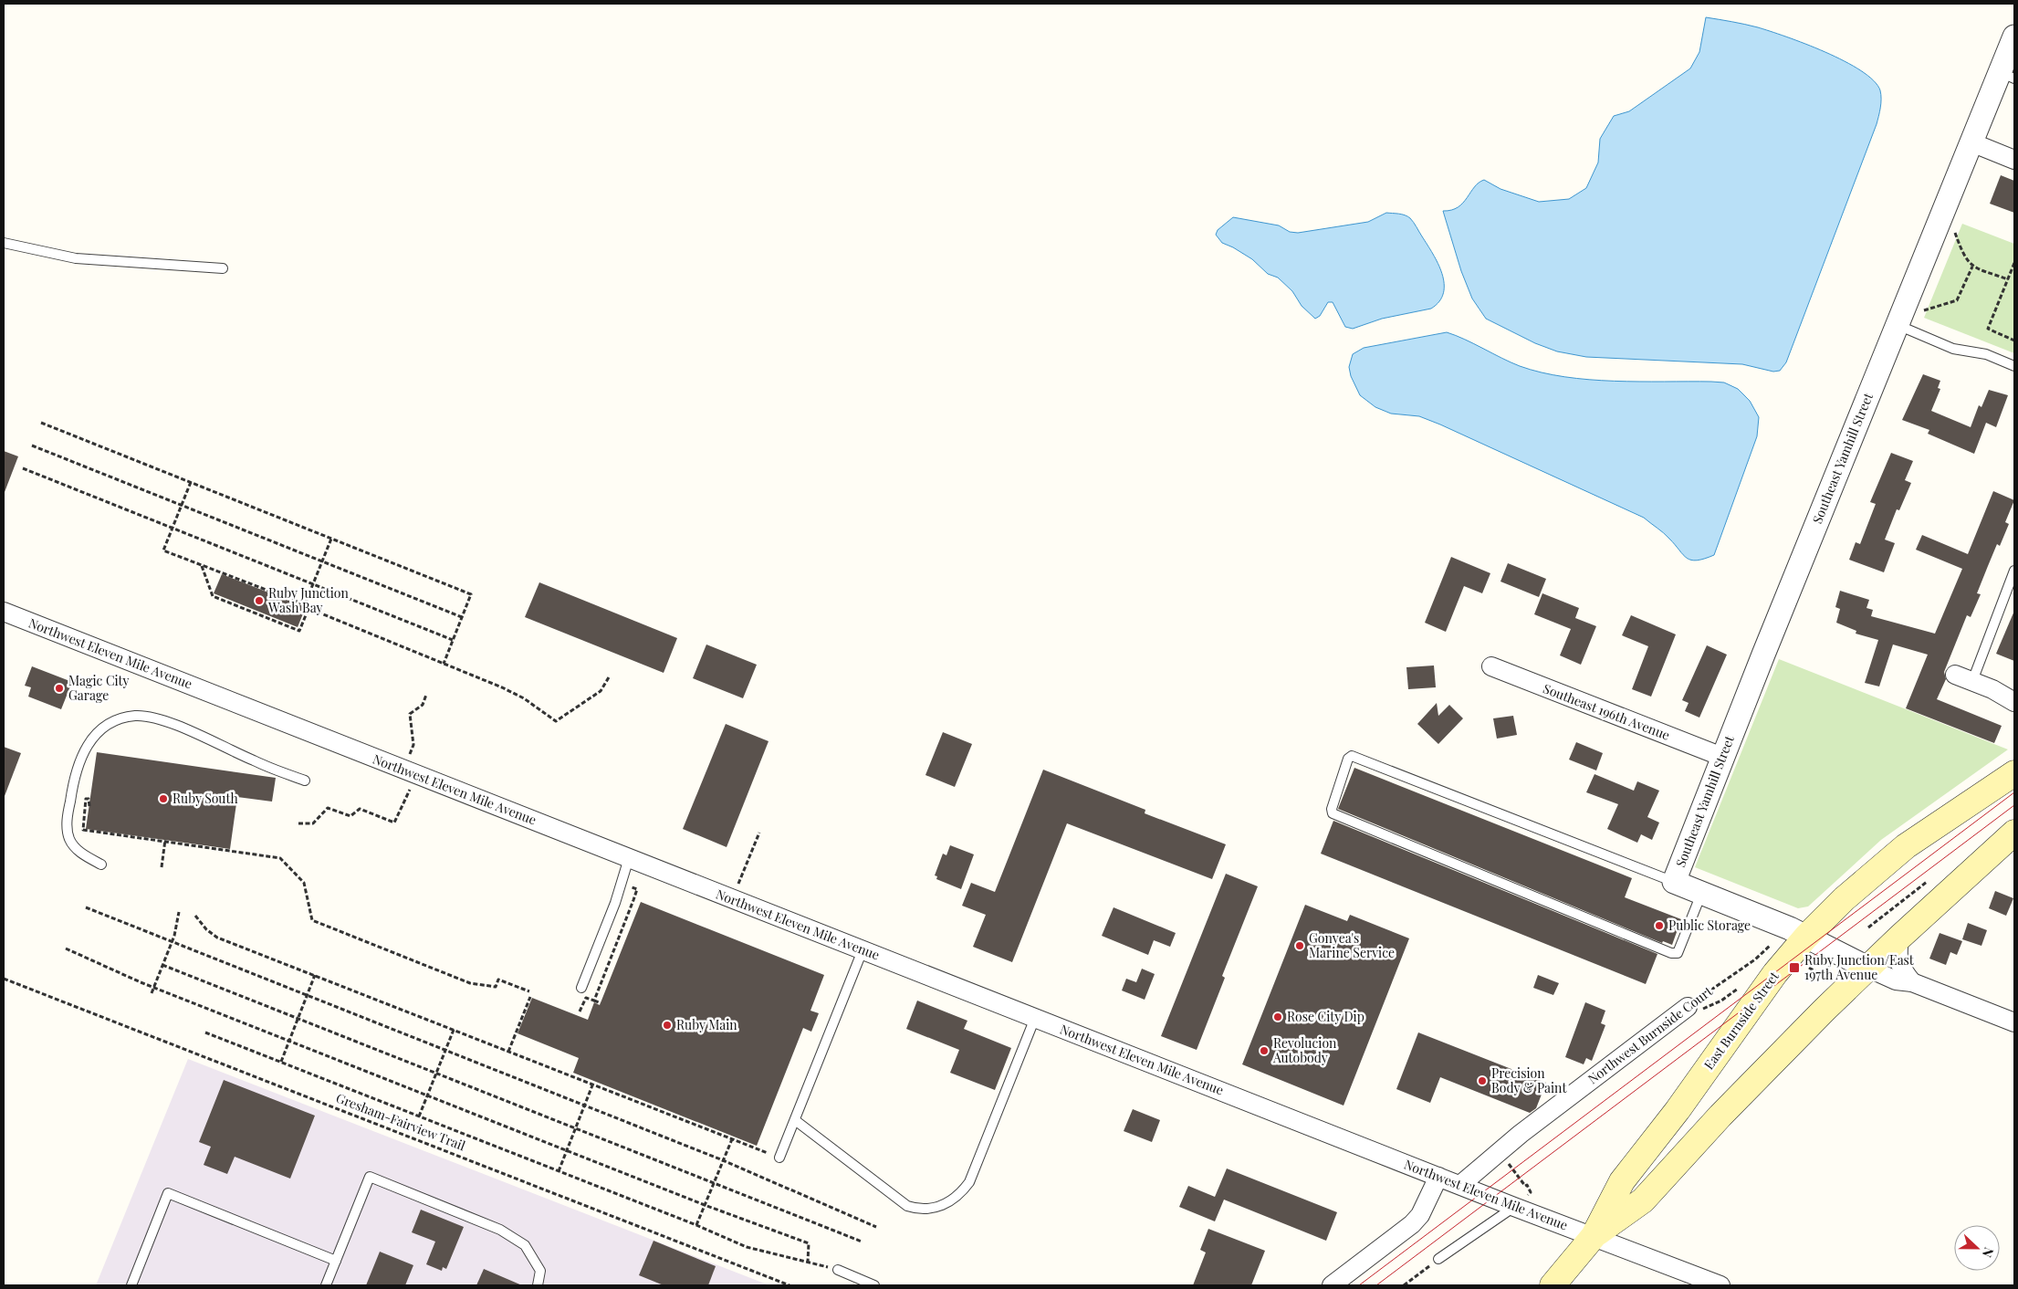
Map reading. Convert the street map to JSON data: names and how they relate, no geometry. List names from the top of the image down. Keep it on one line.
{"streets":{"main road":["East Burnside Street"],"street":["Southeast Yamhill Street","Northwest Eleven Mile Avenue","Southeast 196th Avenue","Northwest Burnside Court"],"path":["Gresham-Fairview Trail"]},"crossings":[["Southeast Yamhill Street","Southeast 196th Avenue"],["Northwest Eleven Mile Avenue","East Burnside Street"],["Northwest Eleven Mile Avenue","Northwest Burnside Court"]],"places":{"other":["Ruby Junction Wash Bay","Magic City Garage","Ruby South","Public Storage","Gonyea's Marine Service","Rose City Dip","Ruby Main","Revolucion Autobody","Precision Body & Paint"],"transit":["Ruby Junction/East 197th Avenue"]},"north":"right"}
